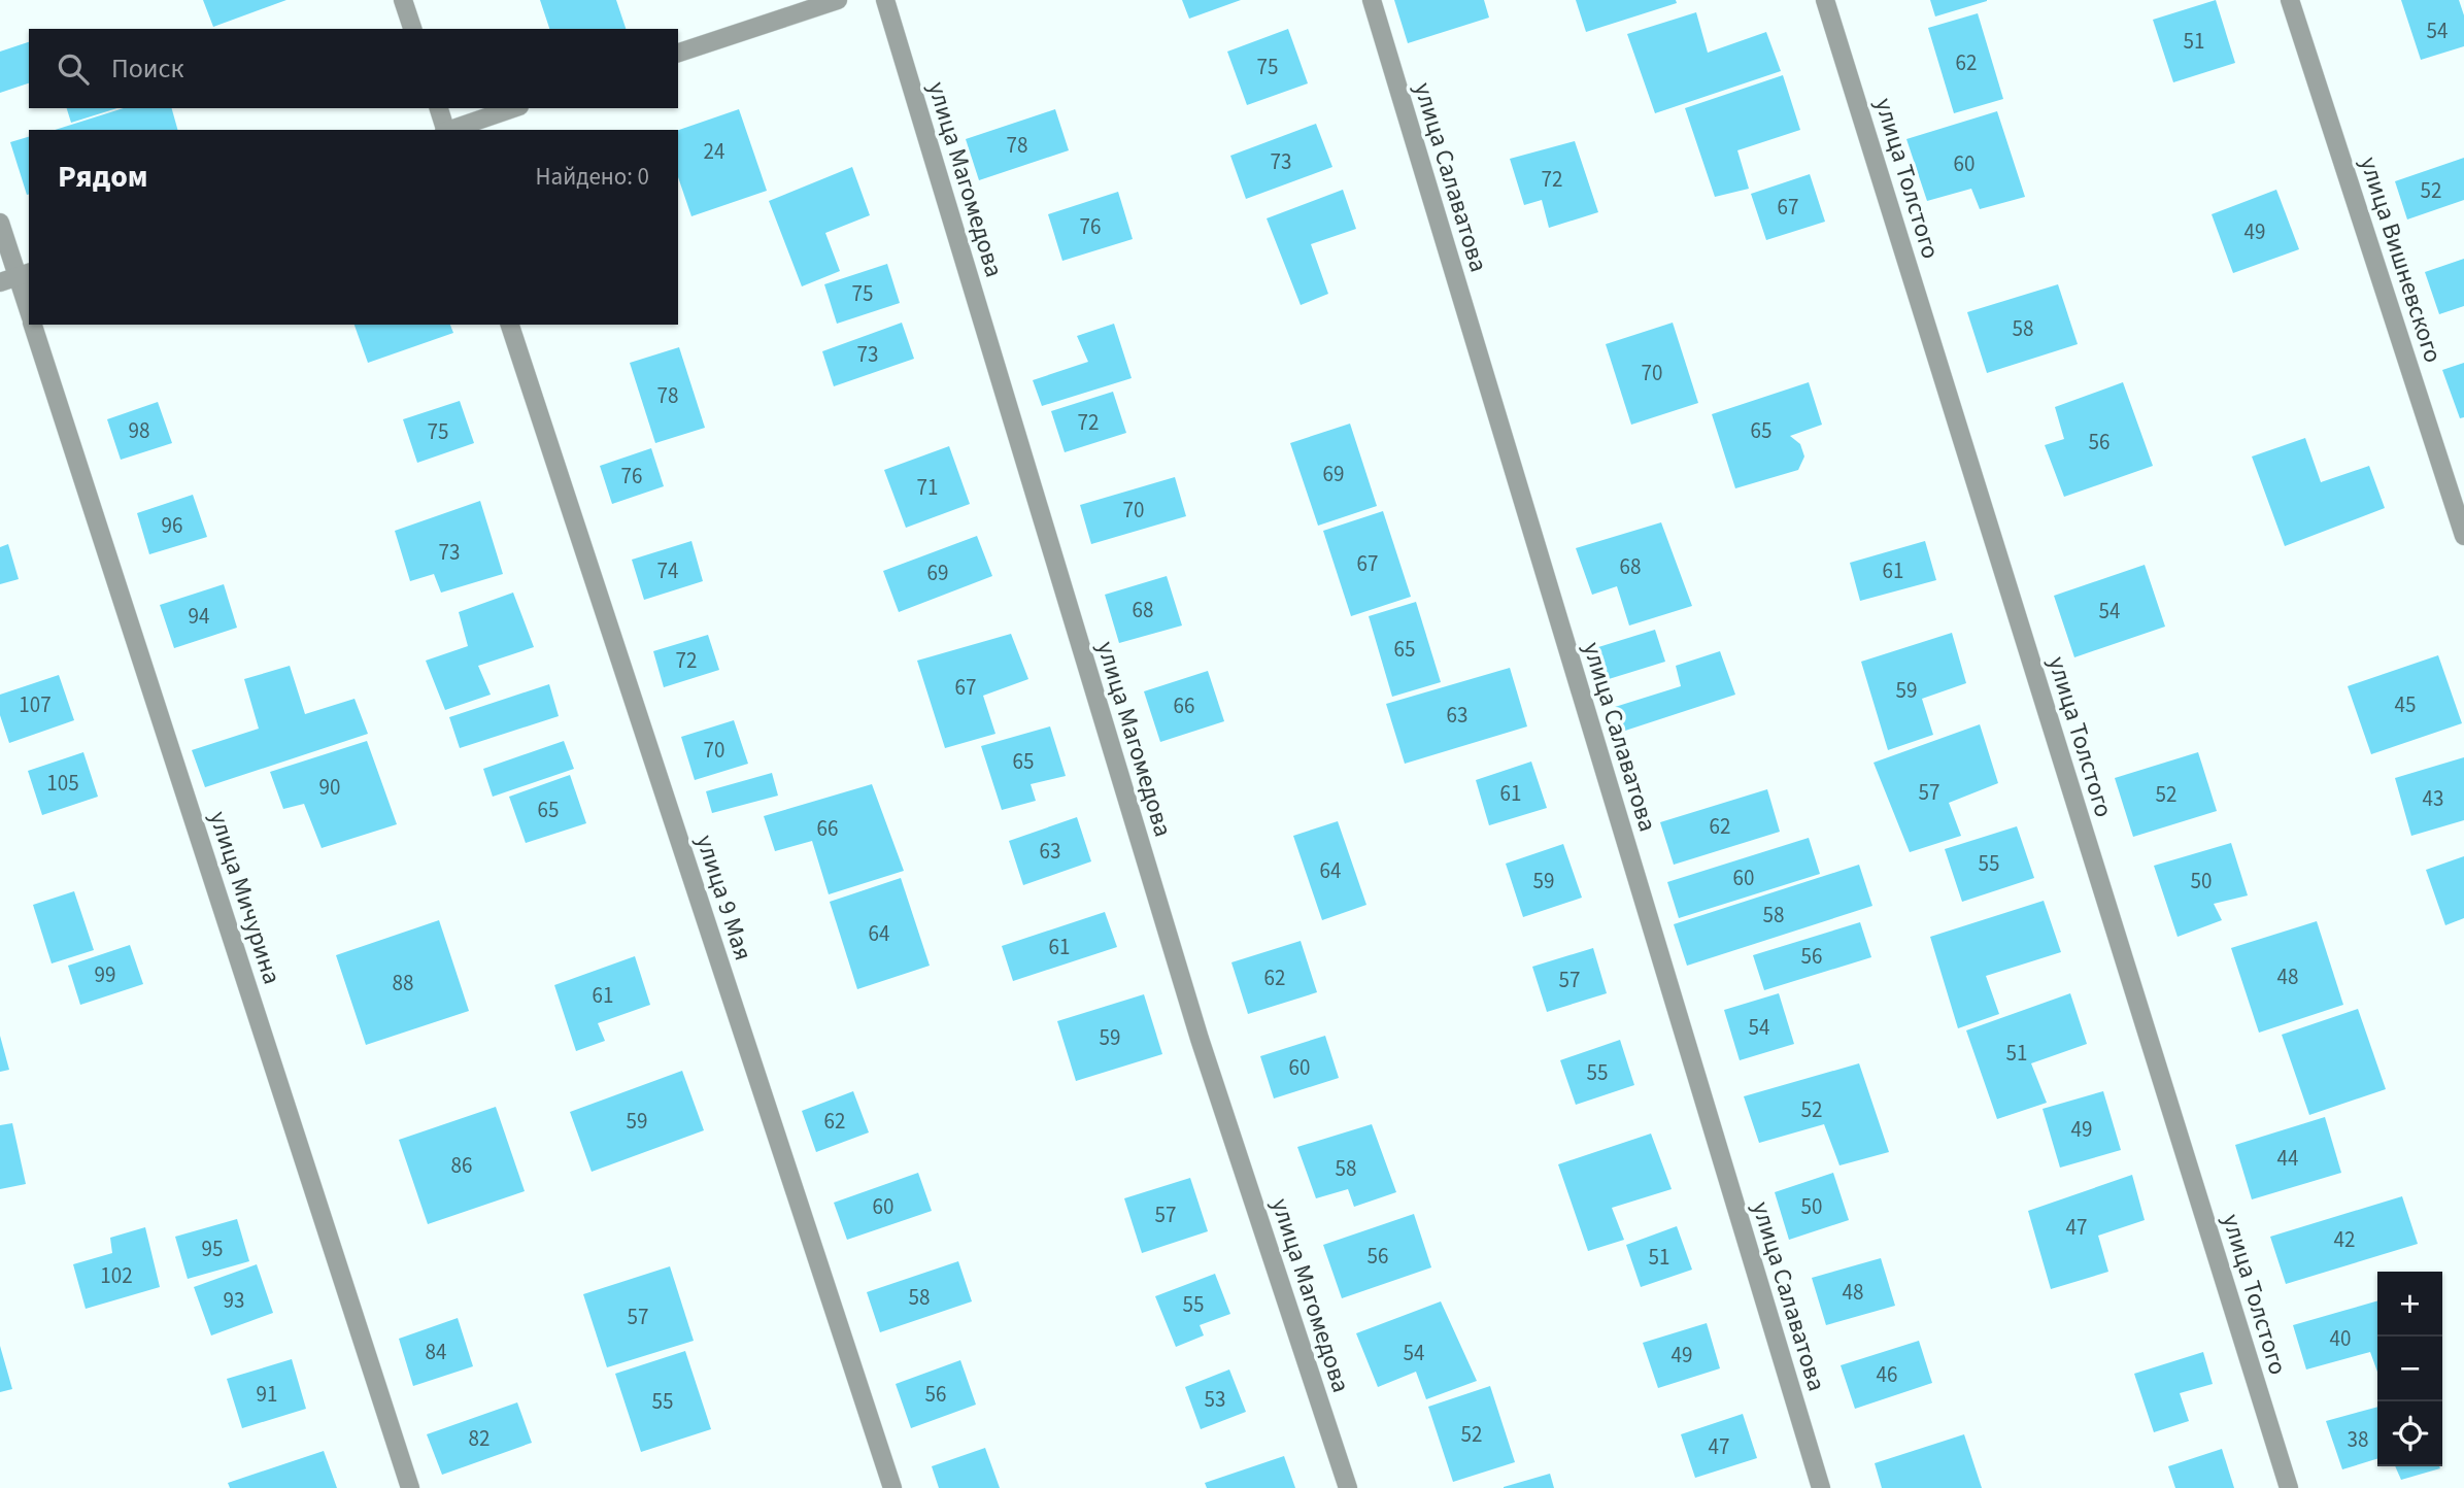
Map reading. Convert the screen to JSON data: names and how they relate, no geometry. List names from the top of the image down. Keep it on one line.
{"streets":{"street":["улица Салаватова","улица Толстого","улица Магомедова","улица Вишневского","улица Мичурина","улица 9 Мая"]},"house_numbers":["54","51","62","75","78","24","73","60","72","52","67","76","49","75","58","73","70","78","72","98","65","75","56","69","76","71","70","96","73","67","68","74","61","69","68","54","94","65","72","67","59","107","45","66","63","70","65","105","90","57","61","52","43","65","62","66","63","55","64","60","59","50","58","64","61","56","99","48","62","57","88","61","54","59","51","60","55","52","59","62","49","44","86","58","60","50","57","47","42","95","56","51","102","48","58","93","55","57","40","84","54","49","46","91","56","53","55","52","82","38","47"],"page":{"search":"Поиск","heading":["Рядом","Найдено: 0"],"map_buttons":["+","−"]}}
